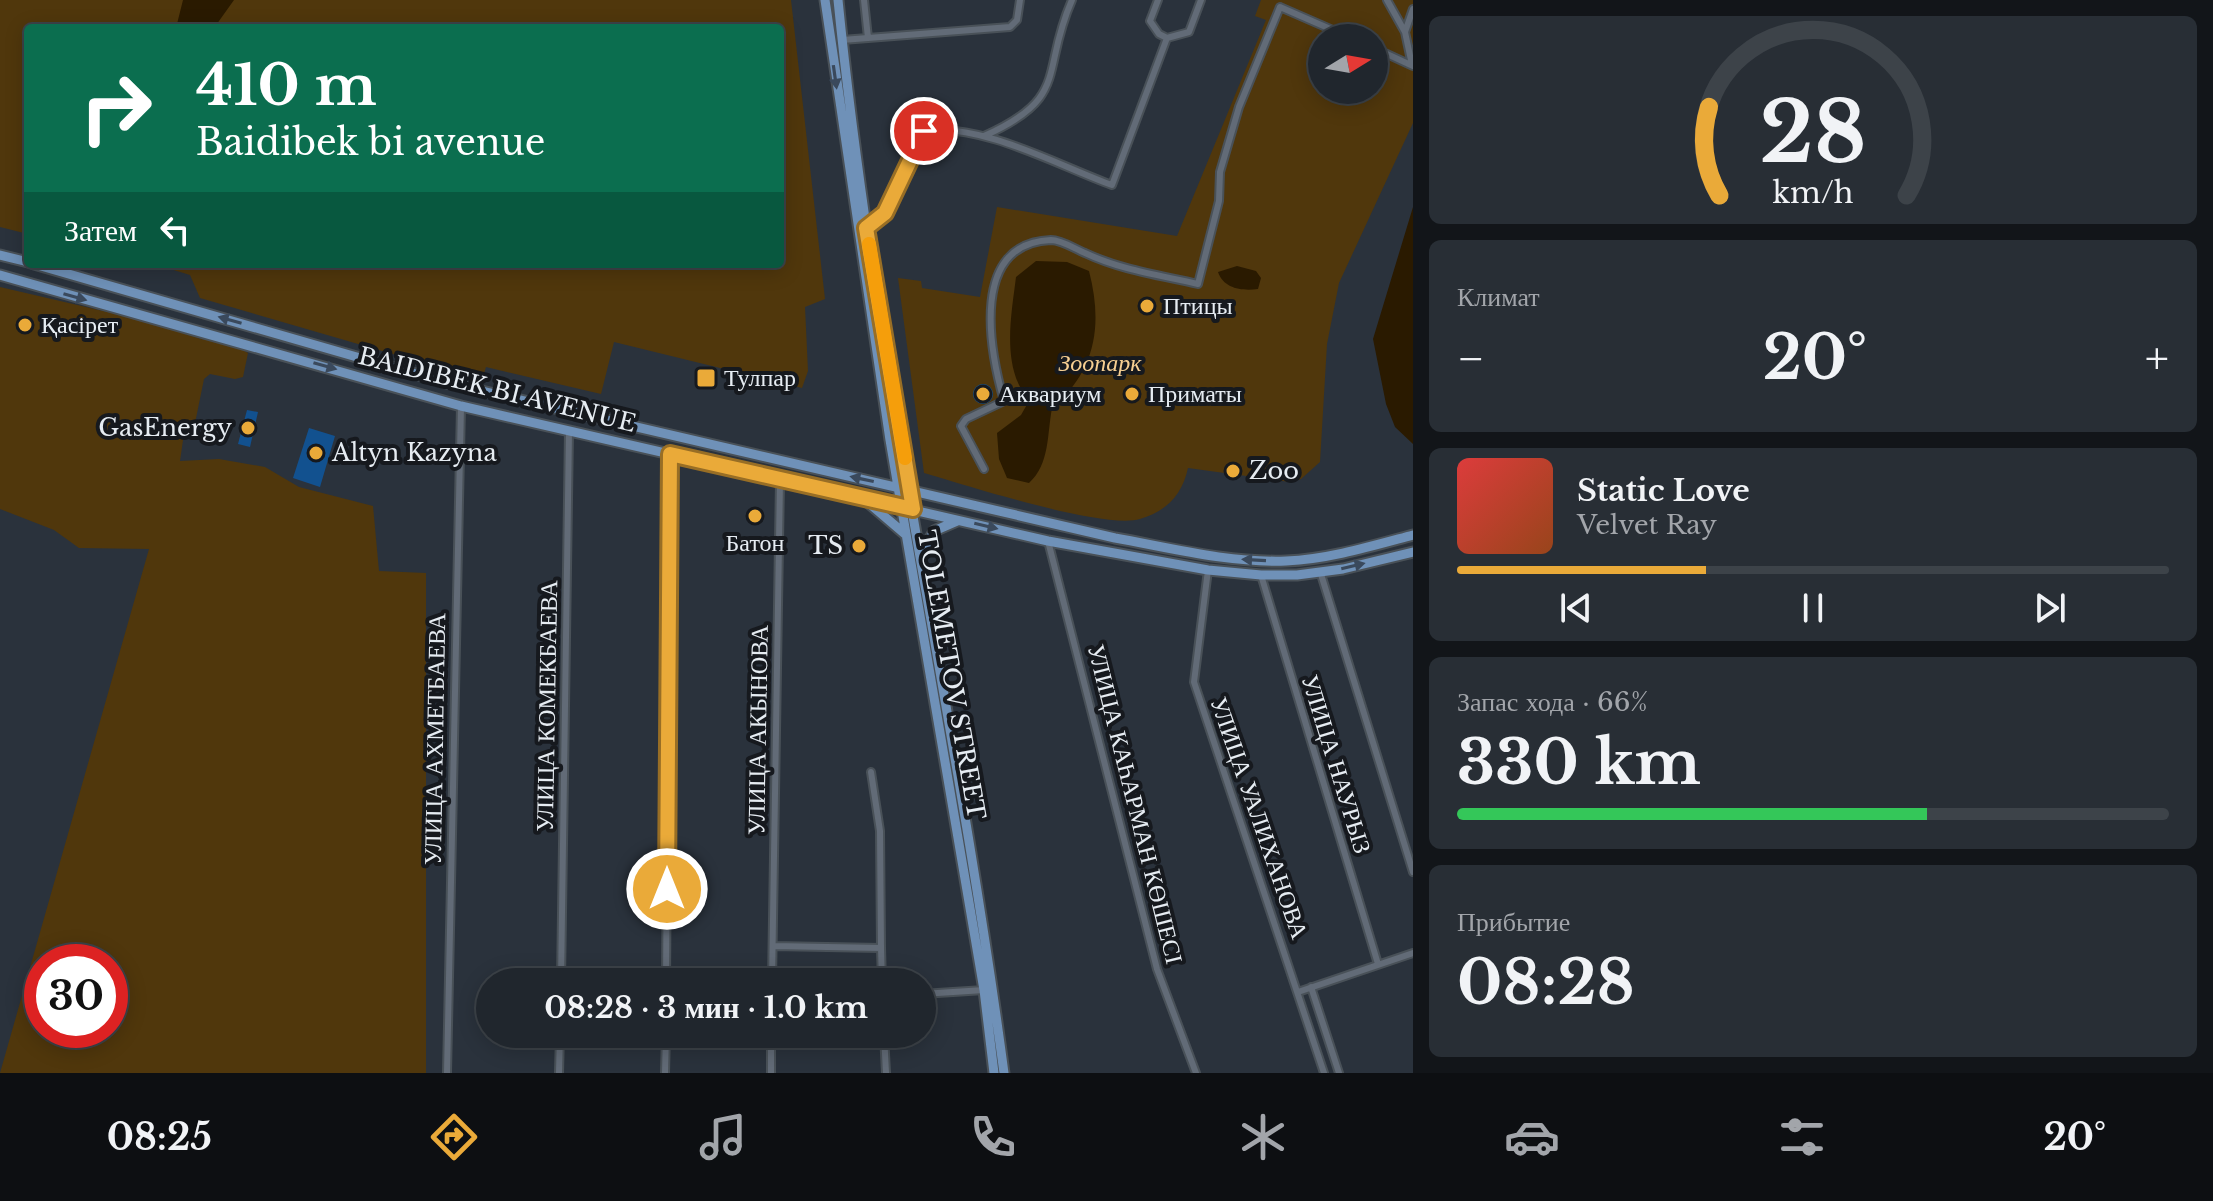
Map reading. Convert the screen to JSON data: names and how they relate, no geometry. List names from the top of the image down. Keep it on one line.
{"streets":{"main road":["BAIDIBEK BI AVENUE","TOLEMETOV STREET"],"street":["УЛИЦА КОМЕКБАЕВА","УЛИЦА АКЫНОВА","УЛИЦА АХМЕТБАЕВА","УЛИЦА НАУРЫЗ","УЛИЦА КАҺАРМАН КӨШЕСІ","УЛИЦА УАЛИХАНОВА"]},"crossings":[["BAIDIBEK BI AVENUE","TOLEMETOV STREET"],["BAIDIBEK BI AVENUE","УЛИЦА КОМЕКБАЕВА"],["BAIDIBEK BI AVENUE","УЛИЦА АКЫНОВА"],["BAIDIBEK BI AVENUE","УЛИЦА АХМЕТБАЕВА"],["BAIDIBEK BI AVENUE","УЛИЦА НАУРЫЗ"],["BAIDIBEK BI AVENUE","УЛИЦА КАҺАРМАН КӨШЕСІ"],["BAIDIBEK BI AVENUE","УЛИЦА УАЛИХАНОВА"]],"parks":["Зоопарк"],"places":{"other":["Птицы","Қасірет","Аквариум","Приматы","GasEnergy","Altyn Kazyna","Zoo","Батон","TS"],"transit":["Тулпар"]},"north":"right","page":{"turn":["410 m","Baidibek bi avenue"],"then":"Затем","tile":["Климат",["Запас хода · 66%","330 km"],["Прибытие","08:28"]],"heat":["−","20°","+"],"song":["Static Love","Velvet Ray"],"limit":"30","trip":"08:28 · 3 мин · 1.0 km","tabs":["08:25","20°"],"gauge":["28","km/h"]}}
